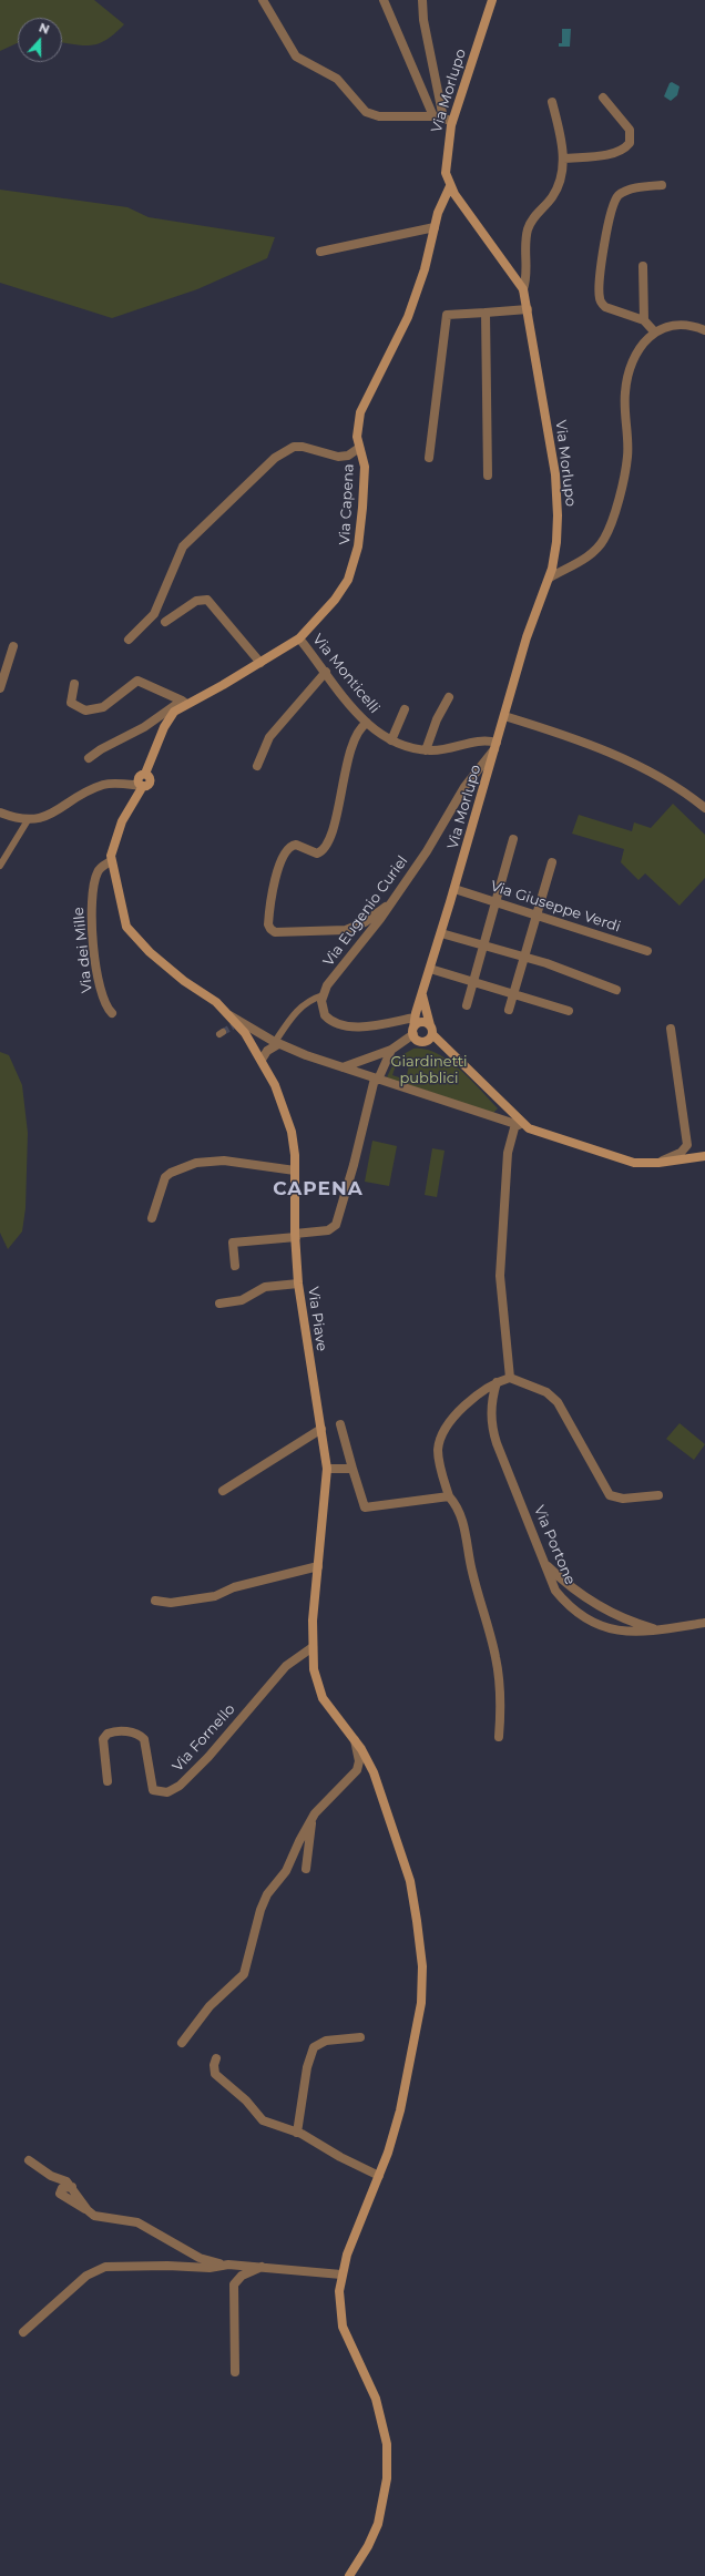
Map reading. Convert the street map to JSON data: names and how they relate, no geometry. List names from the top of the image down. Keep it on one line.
{"streets":{"main road":["Via Morlupo","Via Capena","Via Piave"],"street":["Via Monticelli","Via Giuseppe Verdi","Via Eugenio Curiel","Via dei Mille","Via Portone","Via Fornello"]},"crossings":[["Via Morlupo","Via Capena"],["Via Morlupo","Via Monticelli"],["Via Morlupo","Via Giuseppe Verdi"],["Via Morlupo","Via Eugenio Curiel"],["Via Capena","Via Monticelli"],["Via Monticelli","Via Eugenio Curiel"],["Via dei Mille","Via Piave"],["Via Piave","Via Fornello"]],"districts":["CAPENA"],"parks":["Giardinetti pubblici"],"north":"top"}
